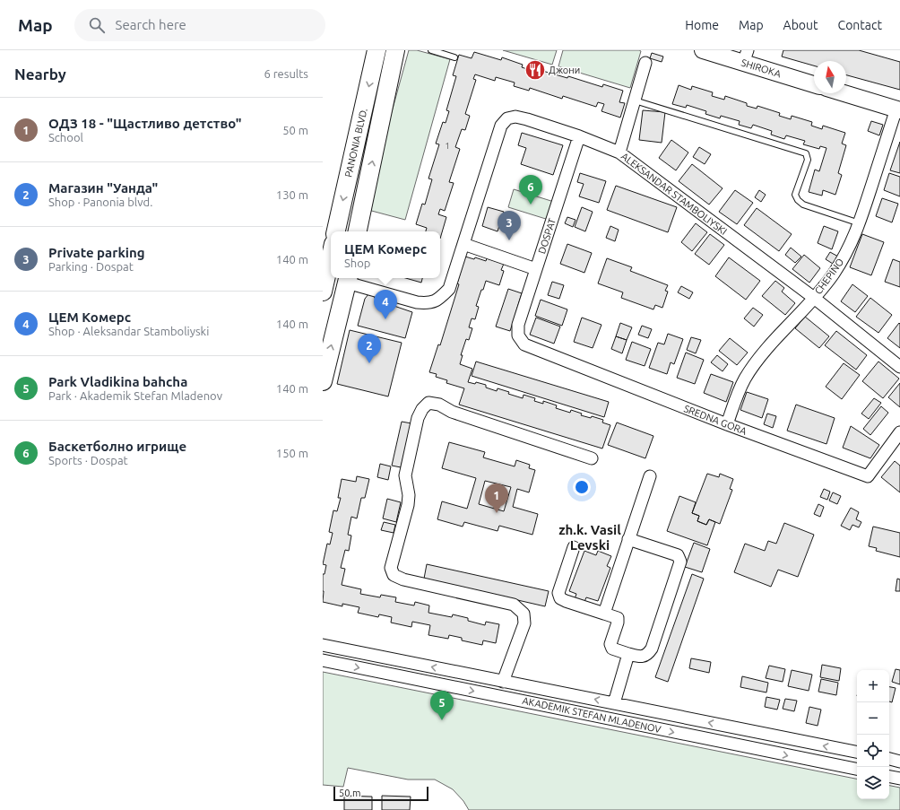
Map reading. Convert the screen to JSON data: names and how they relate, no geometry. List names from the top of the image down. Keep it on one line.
{"streets":{"main road":["SHIROKA","PANONIA BLVD."],"street":["ALEKSANDAR STAMBOLIYSKI","DOSPAT","CHEPINO","SREDNA GORA","AKADEMIK STEFAN MLADENOV"]},"crossings":[["ALEKSANDAR STAMBOLIYSKI","DOSPAT"],["ALEKSANDAR STAMBOLIYSKI","CHEPINO"],["DOSPAT","SREDNA GORA"],["CHEPINO","SREDNA GORA"]],"districts":["zh.k. Vasil Levski"],"places":{"restaurant":["Джони"]},"house_numbers":["1"],"scale_bar":"50 m","north":"top","page":{"header":"Map","search":"Search here","nav":["Home","Map","About","Contact"],"heading":["Nearby","6 results"],"list":[{"mark":"1","name":"ОДЗ 18 - \"Щастливо детство\"","note":"School","value":"50 m"},{"mark":"2","name":"Магазин \"Уанда\"","note":"Shop · Panonia blvd.","value":"130 m"},{"mark":"3","name":"Private parking","note":"Parking · Dospat","value":"140 m"},{"mark":"4","name":"ЦЕМ Комерс","note":"Shop · Aleksandar Stamboliyski","value":"140 m"},{"mark":"5","name":"Park Vladikina bahcha","note":"Park · Akademik Stefan Mladenov","value":"140 m"},{"mark":"6","name":"Баскетболно игрище","note":"Sports · Dospat","value":"150 m"}],"pins":["6","3","4","2","1","5"],"popup":["ЦЕМ Комерс","Shop"],"map_buttons":["+","−"],"scale":"50 m"}}
